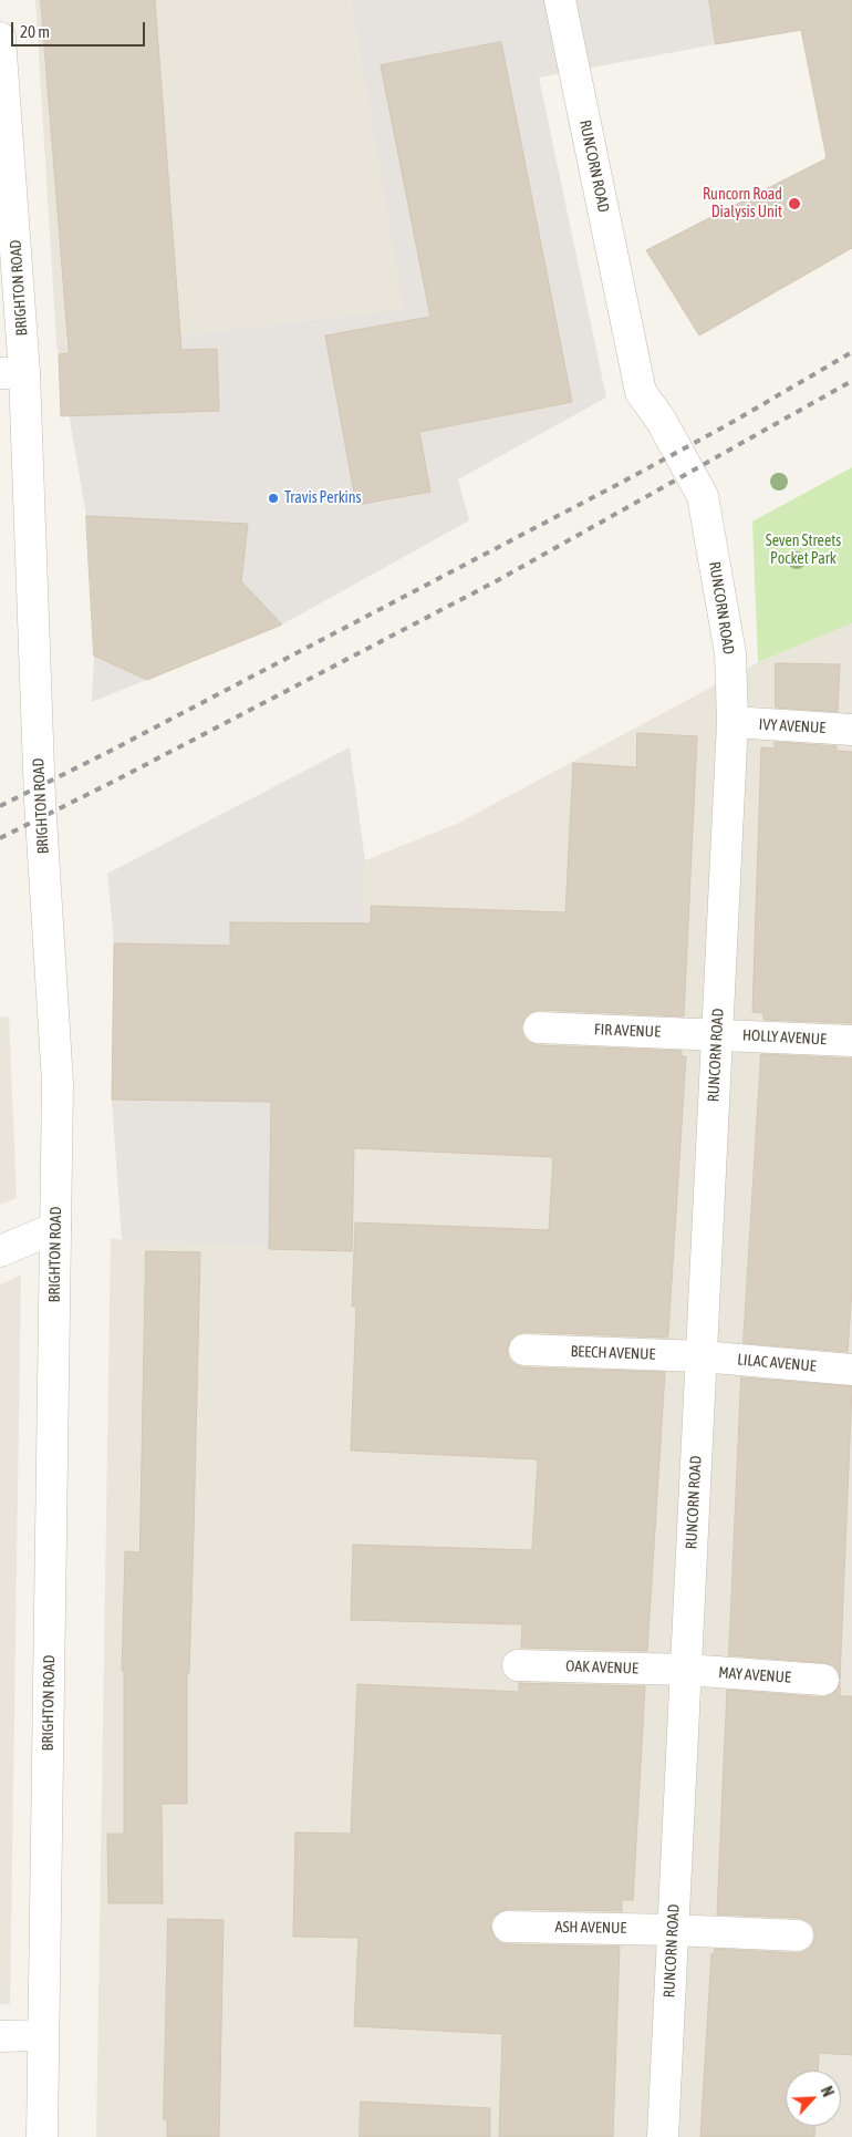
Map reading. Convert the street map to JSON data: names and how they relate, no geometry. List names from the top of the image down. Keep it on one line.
{"streets":{"street":["RUNCORN ROAD","BRIGHTON ROAD","IVY AVENUE","FIR AVENUE","HOLLY AVENUE","BEECH AVENUE","LILAC AVENUE","OAK AVENUE","MAY AVENUE","ASH AVENUE"]},"crossings":[["RUNCORN ROAD","IVY AVENUE"],["RUNCORN ROAD","FIR AVENUE"],["RUNCORN ROAD","HOLLY AVENUE"],["RUNCORN ROAD","BEECH AVENUE"],["RUNCORN ROAD","LILAC AVENUE"],["RUNCORN ROAD","OAK AVENUE"],["RUNCORN ROAD","MAY AVENUE"],["RUNCORN ROAD","ASH AVENUE"],["FIR AVENUE","HOLLY AVENUE"],["BEECH AVENUE","LILAC AVENUE"],["OAK AVENUE","MAY AVENUE"]],"parks":["Seven Streets Pocket Park"],"places":["Runcorn Road Dialysis Unit","Travis Perkins"],"scale_bar":"20 m","north":"top right"}
